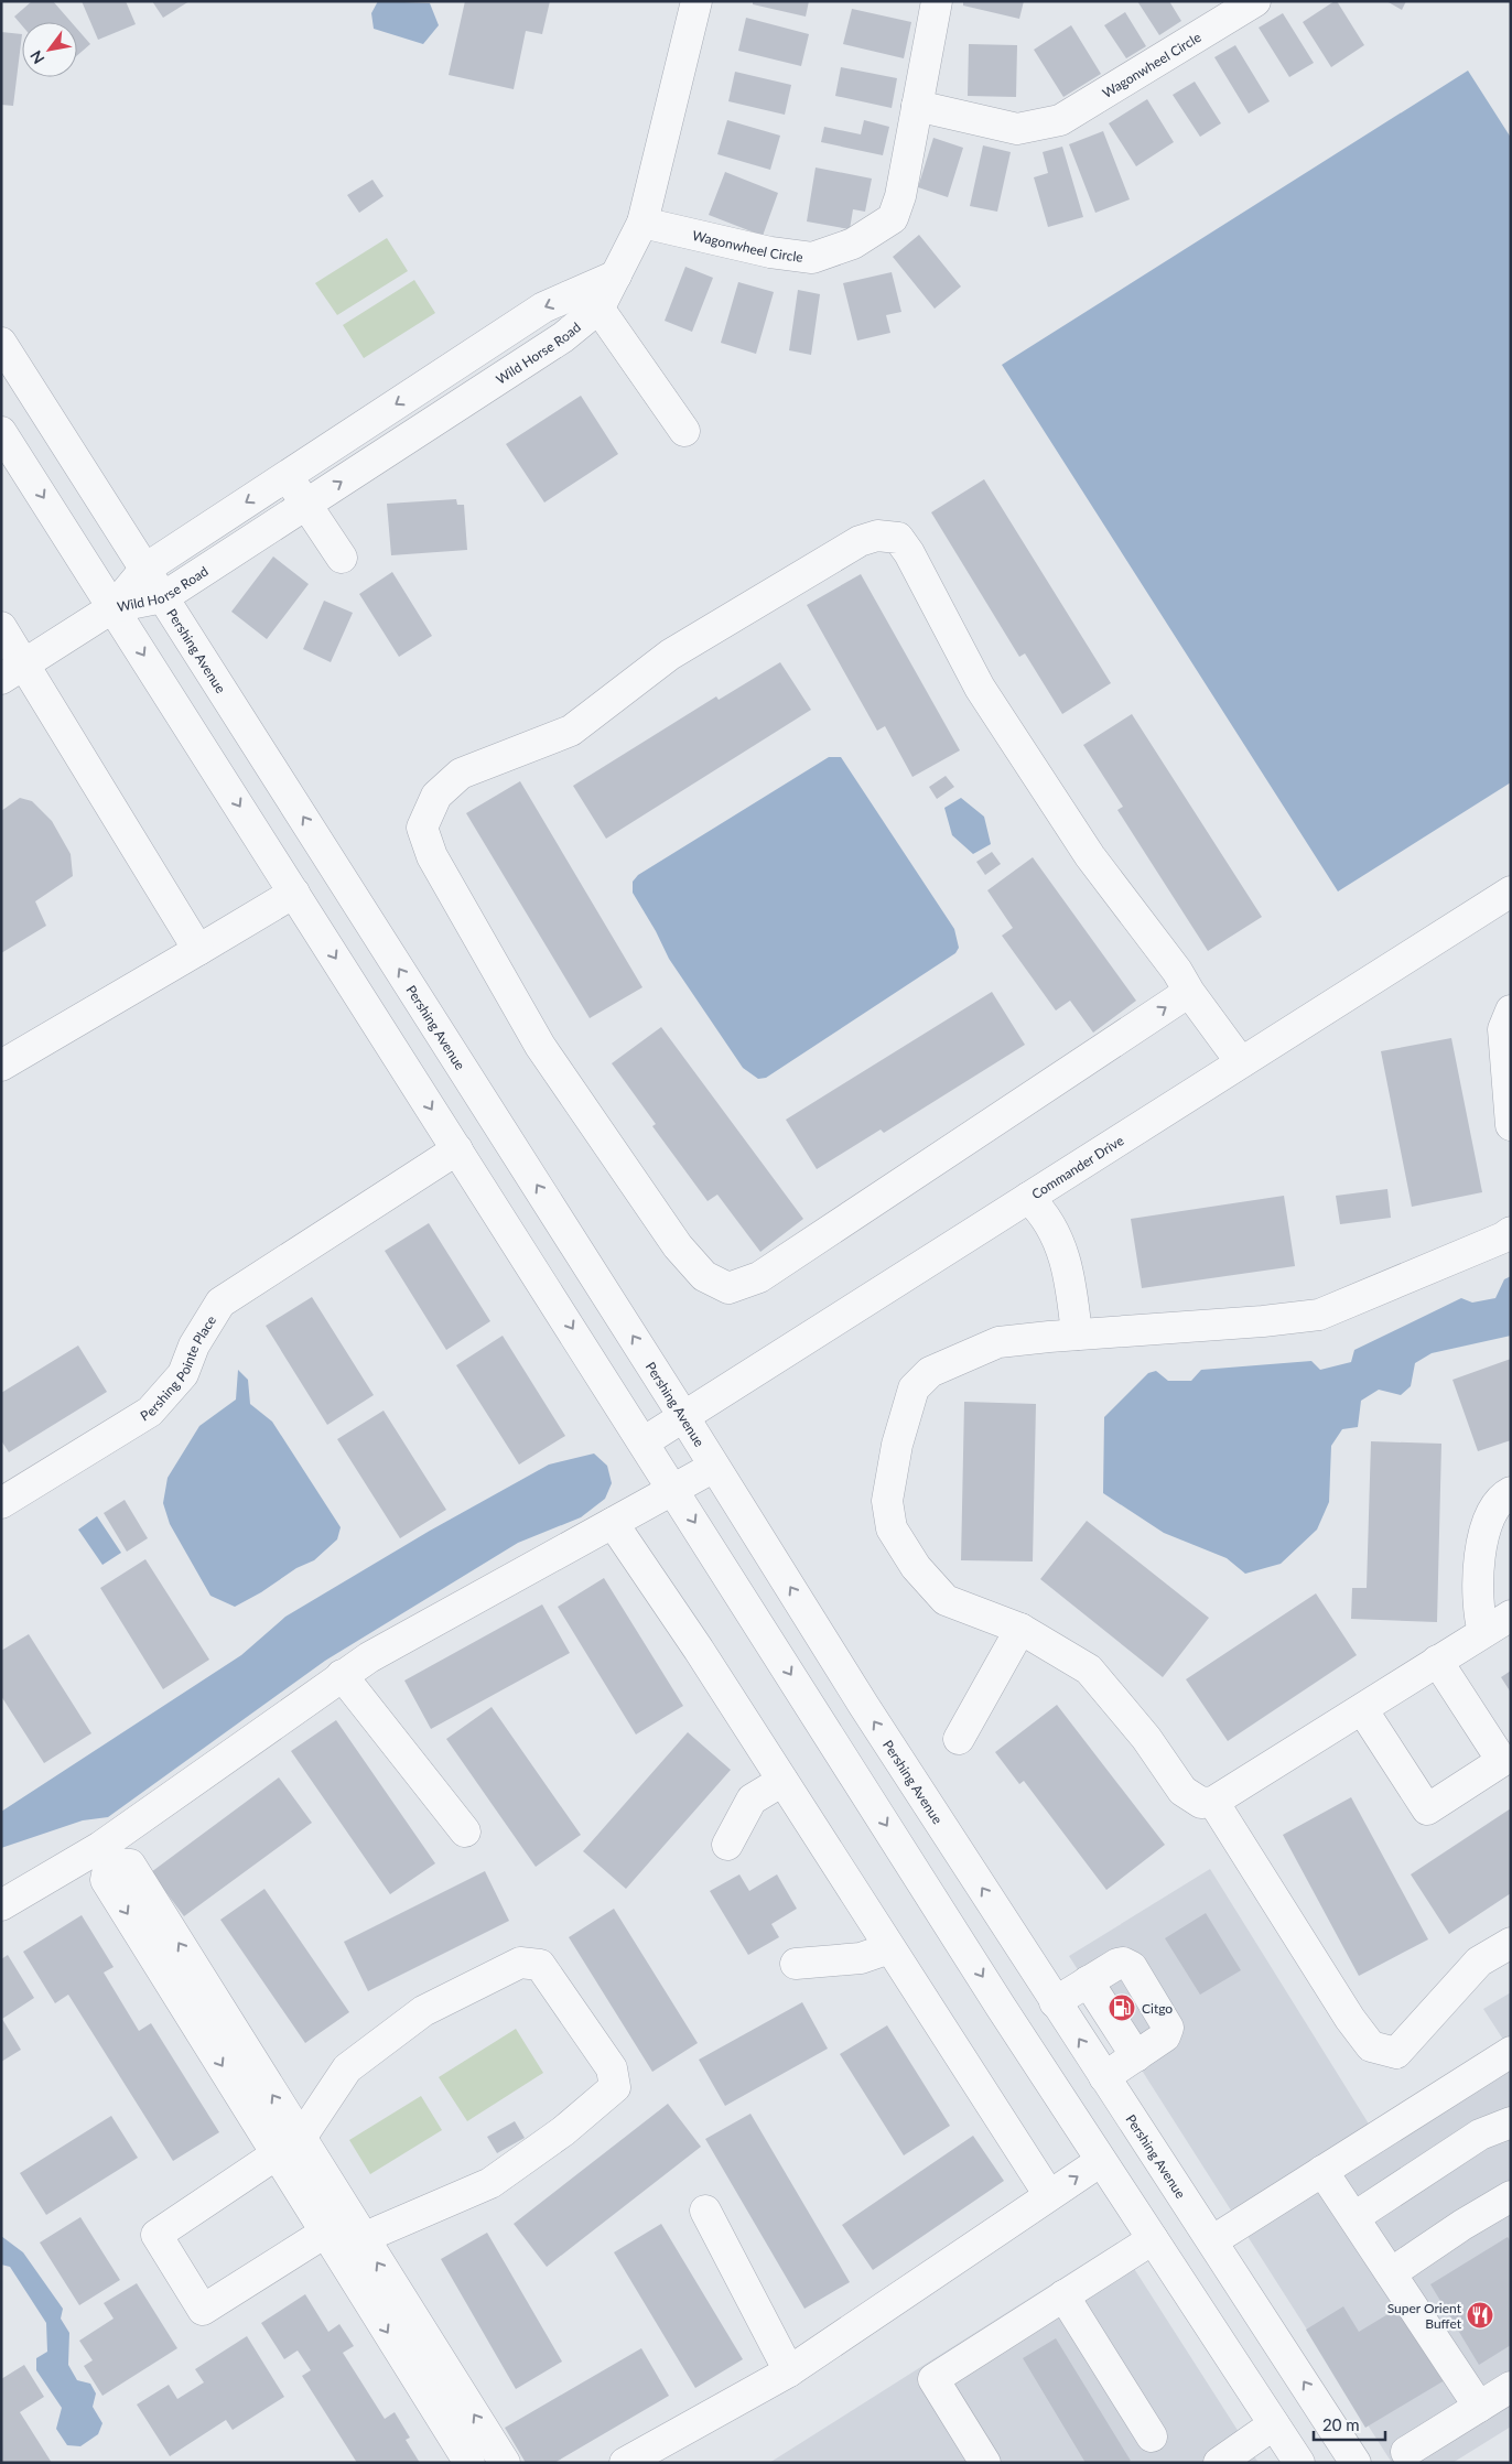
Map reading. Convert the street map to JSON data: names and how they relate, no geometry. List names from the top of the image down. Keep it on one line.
{"streets":{"street":["Wagonwheel Circle","Wild Horse Road","Pershing Avenue","Commander Drive","Pershing Pointe Place"]},"crossings":[["Wagonwheel Circle","Wild Horse Road"],["Wild Horse Road","Pershing Avenue"],["Pershing Avenue","Commander Drive"]],"places":{"fuel station":["Citgo"],"restaurant":["Super Orient Buffet"]},"scale_bar":"20 m","north":"bottom left"}
